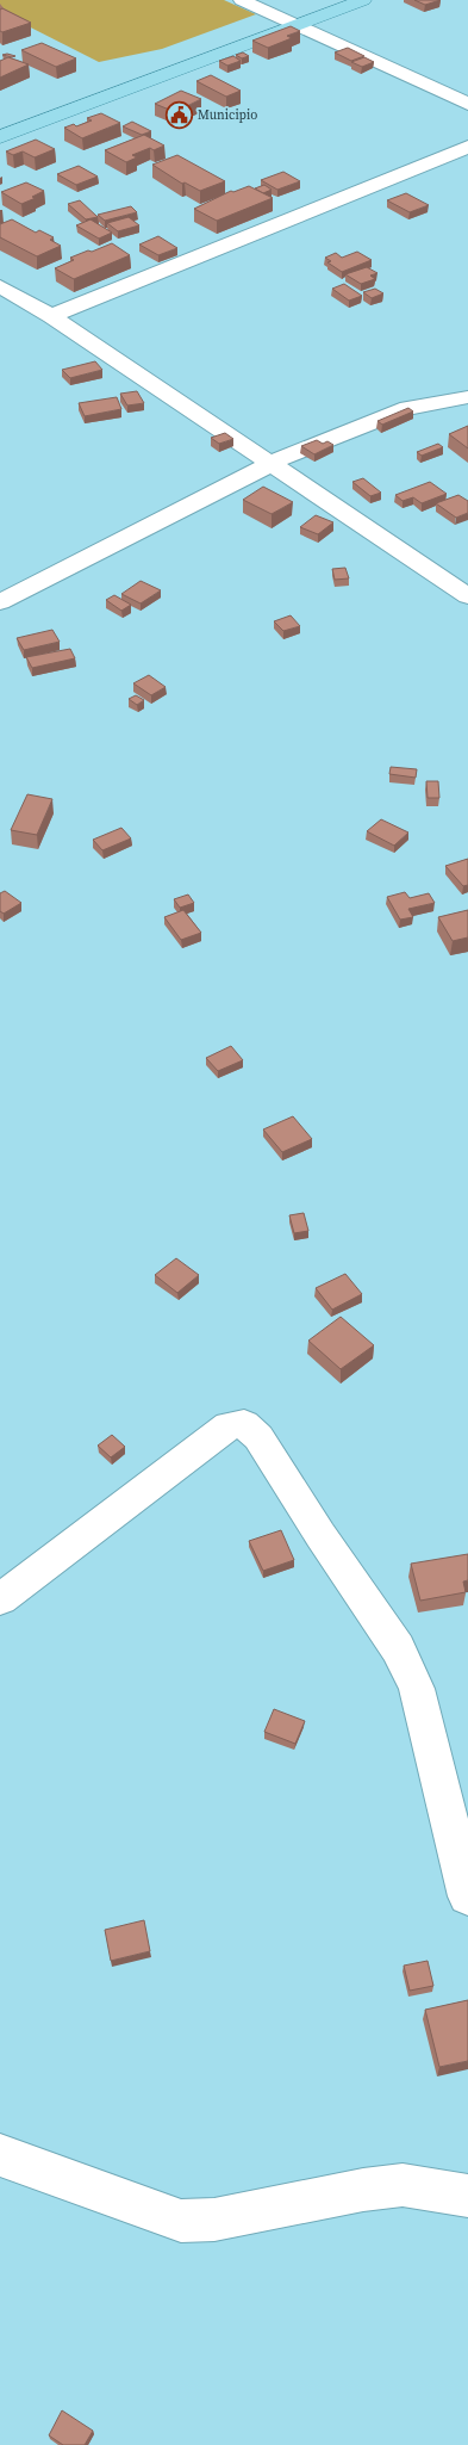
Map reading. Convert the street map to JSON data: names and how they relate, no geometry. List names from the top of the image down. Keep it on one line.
{"places":{"public building":["Municipio"]}}
